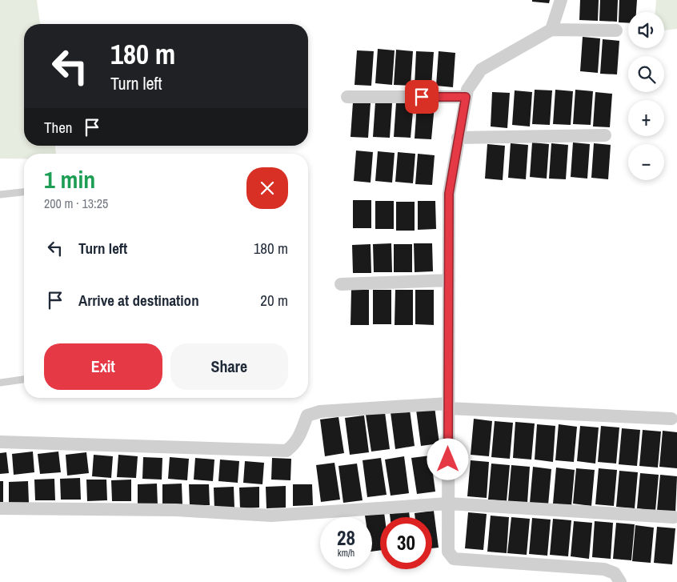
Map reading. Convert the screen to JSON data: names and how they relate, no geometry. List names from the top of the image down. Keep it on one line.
{"page":{"map_buttons":["+","−"],"turn":["180 m","Turn left"],"then":"Then","heading":["1 min","200 m · 13:25"],"list":[{"name":"Turn left","value":"180 m"},{"name":"Arrive at destination","value":"20 m"}],"buttons":["Exit","Share"],"speed":"28 km/h","limit":"30"}}
